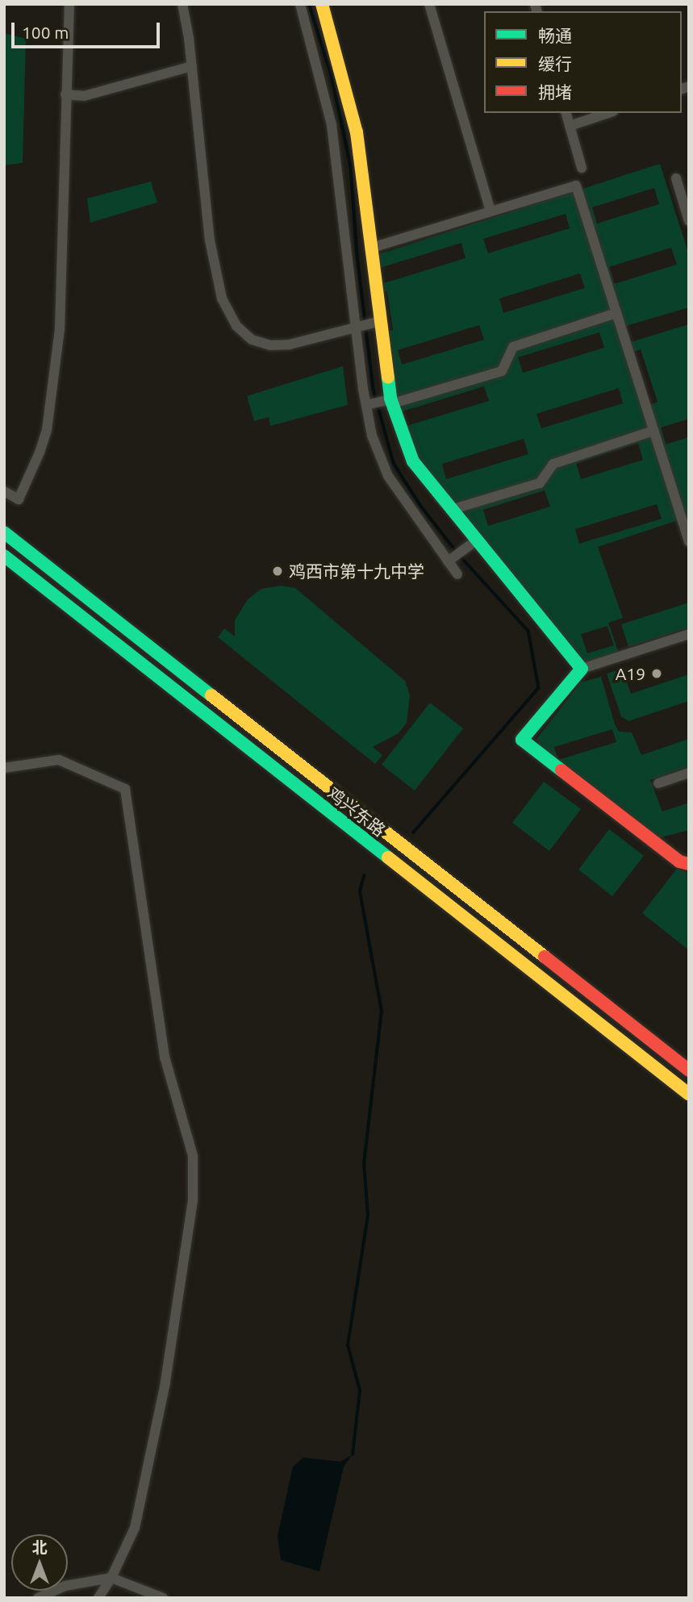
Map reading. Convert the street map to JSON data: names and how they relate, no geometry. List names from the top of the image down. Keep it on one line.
{"streets":{"main road":["鸡兴东路"]},"places":["鸡西市第十九中学","A19"],"legend":["畅通","缓行","拥堵"],"scale_bar":"100 m","north":"top"}
